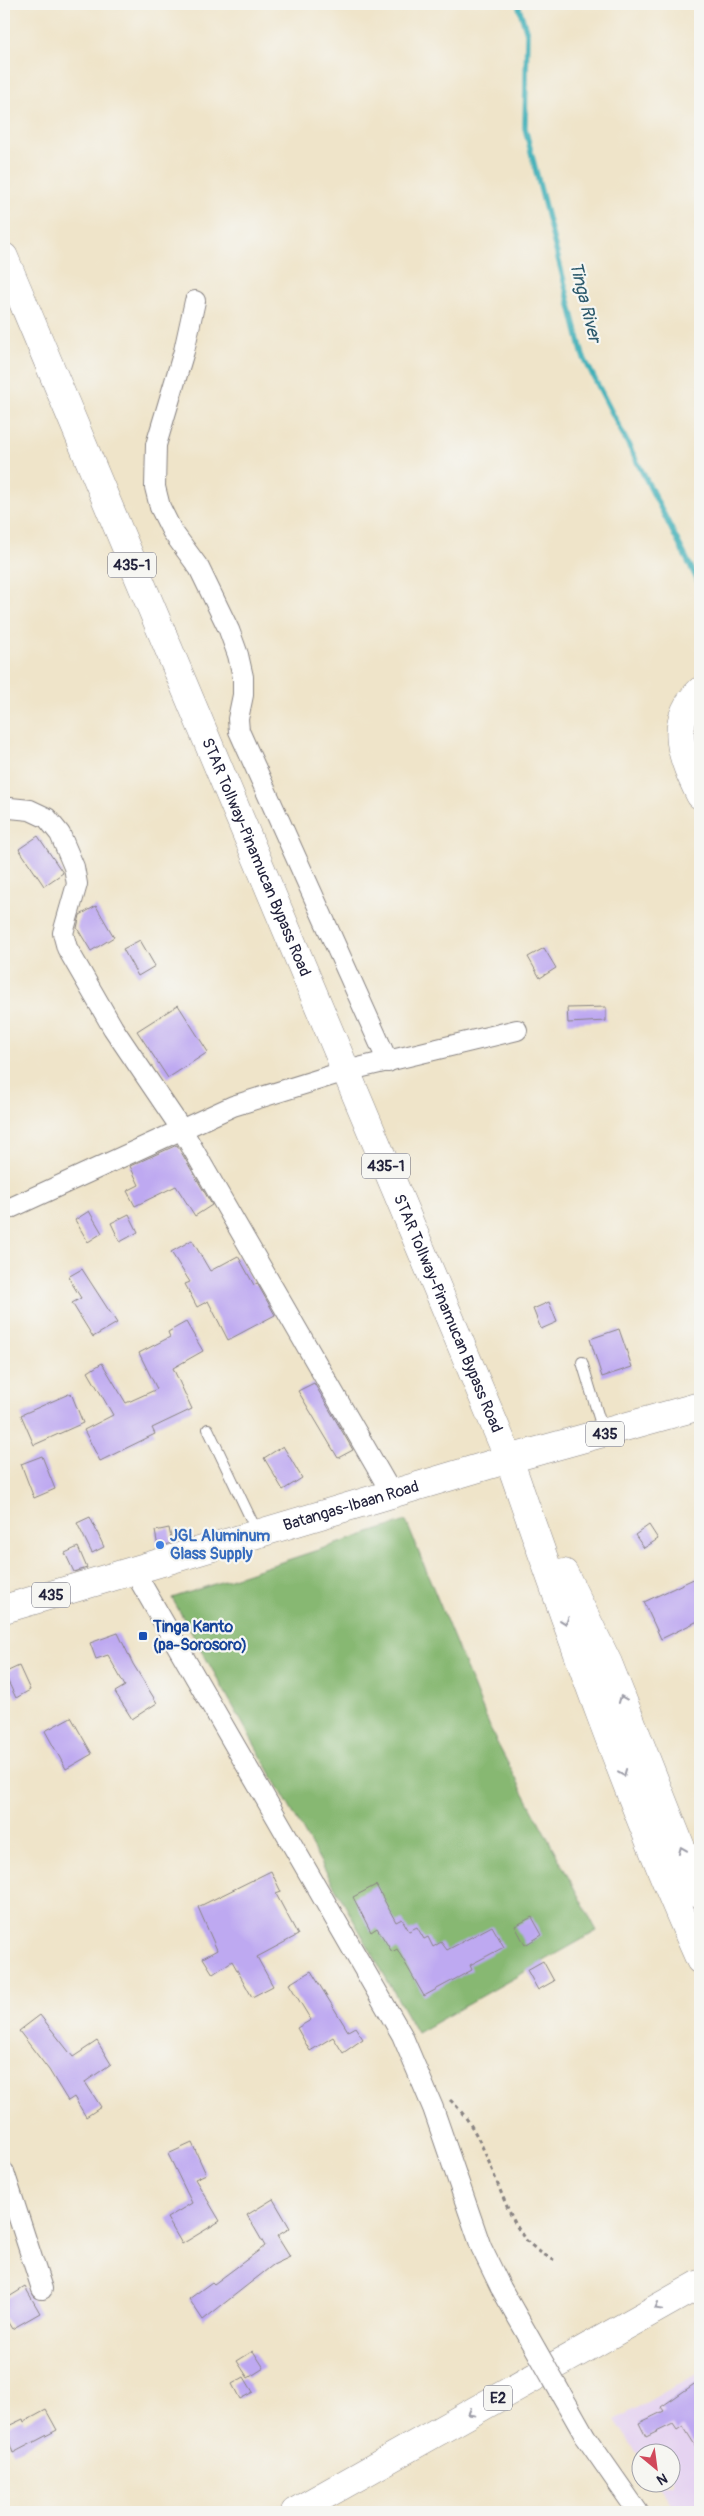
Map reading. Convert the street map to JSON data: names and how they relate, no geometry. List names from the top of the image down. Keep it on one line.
{"streets":{"main road":["435-1","STAR Tollway-Pinamucan Bypass Road","435","Batangas-Ibaan Road","E2"]},"crossings":[["STAR Tollway-Pinamucan Bypass Road","Batangas-Ibaan Road"]],"water":["Tinga River"],"places":{"other":["JGL Aluminum Glass Supply"],"transit":["Tinga Kanto (pa-Sorosoro)"]},"north":"bottom right"}
